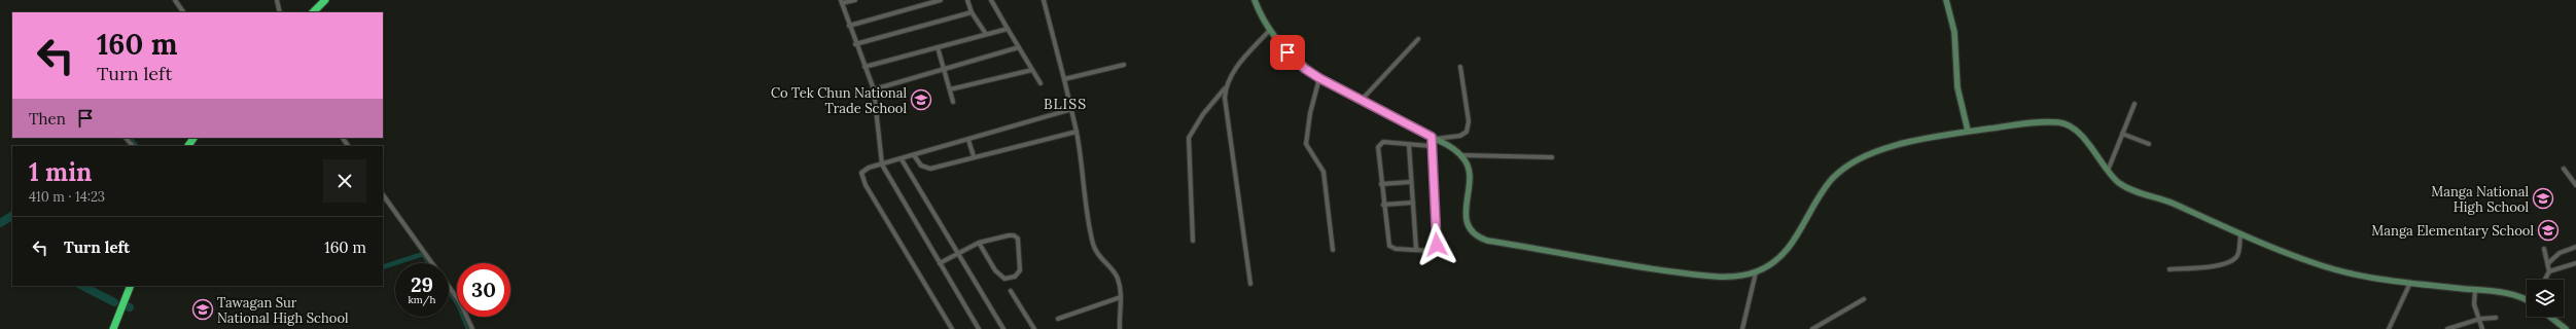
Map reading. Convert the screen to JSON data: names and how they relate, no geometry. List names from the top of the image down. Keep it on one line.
{"districts":["BLISS"],"places":{"school or university":["Co Tek Chun National Trade School","Manga National High School","Manga Elementary School","Tawagan Sur National High School"]},"page":{"turn":["160 m","Turn left"],"then":"Then","heading":["1 min","410 m · 14:23"],"list":[{"name":"Turn left","value":"160 m"}],"speed":"29 km/h","limit":"30"}}
